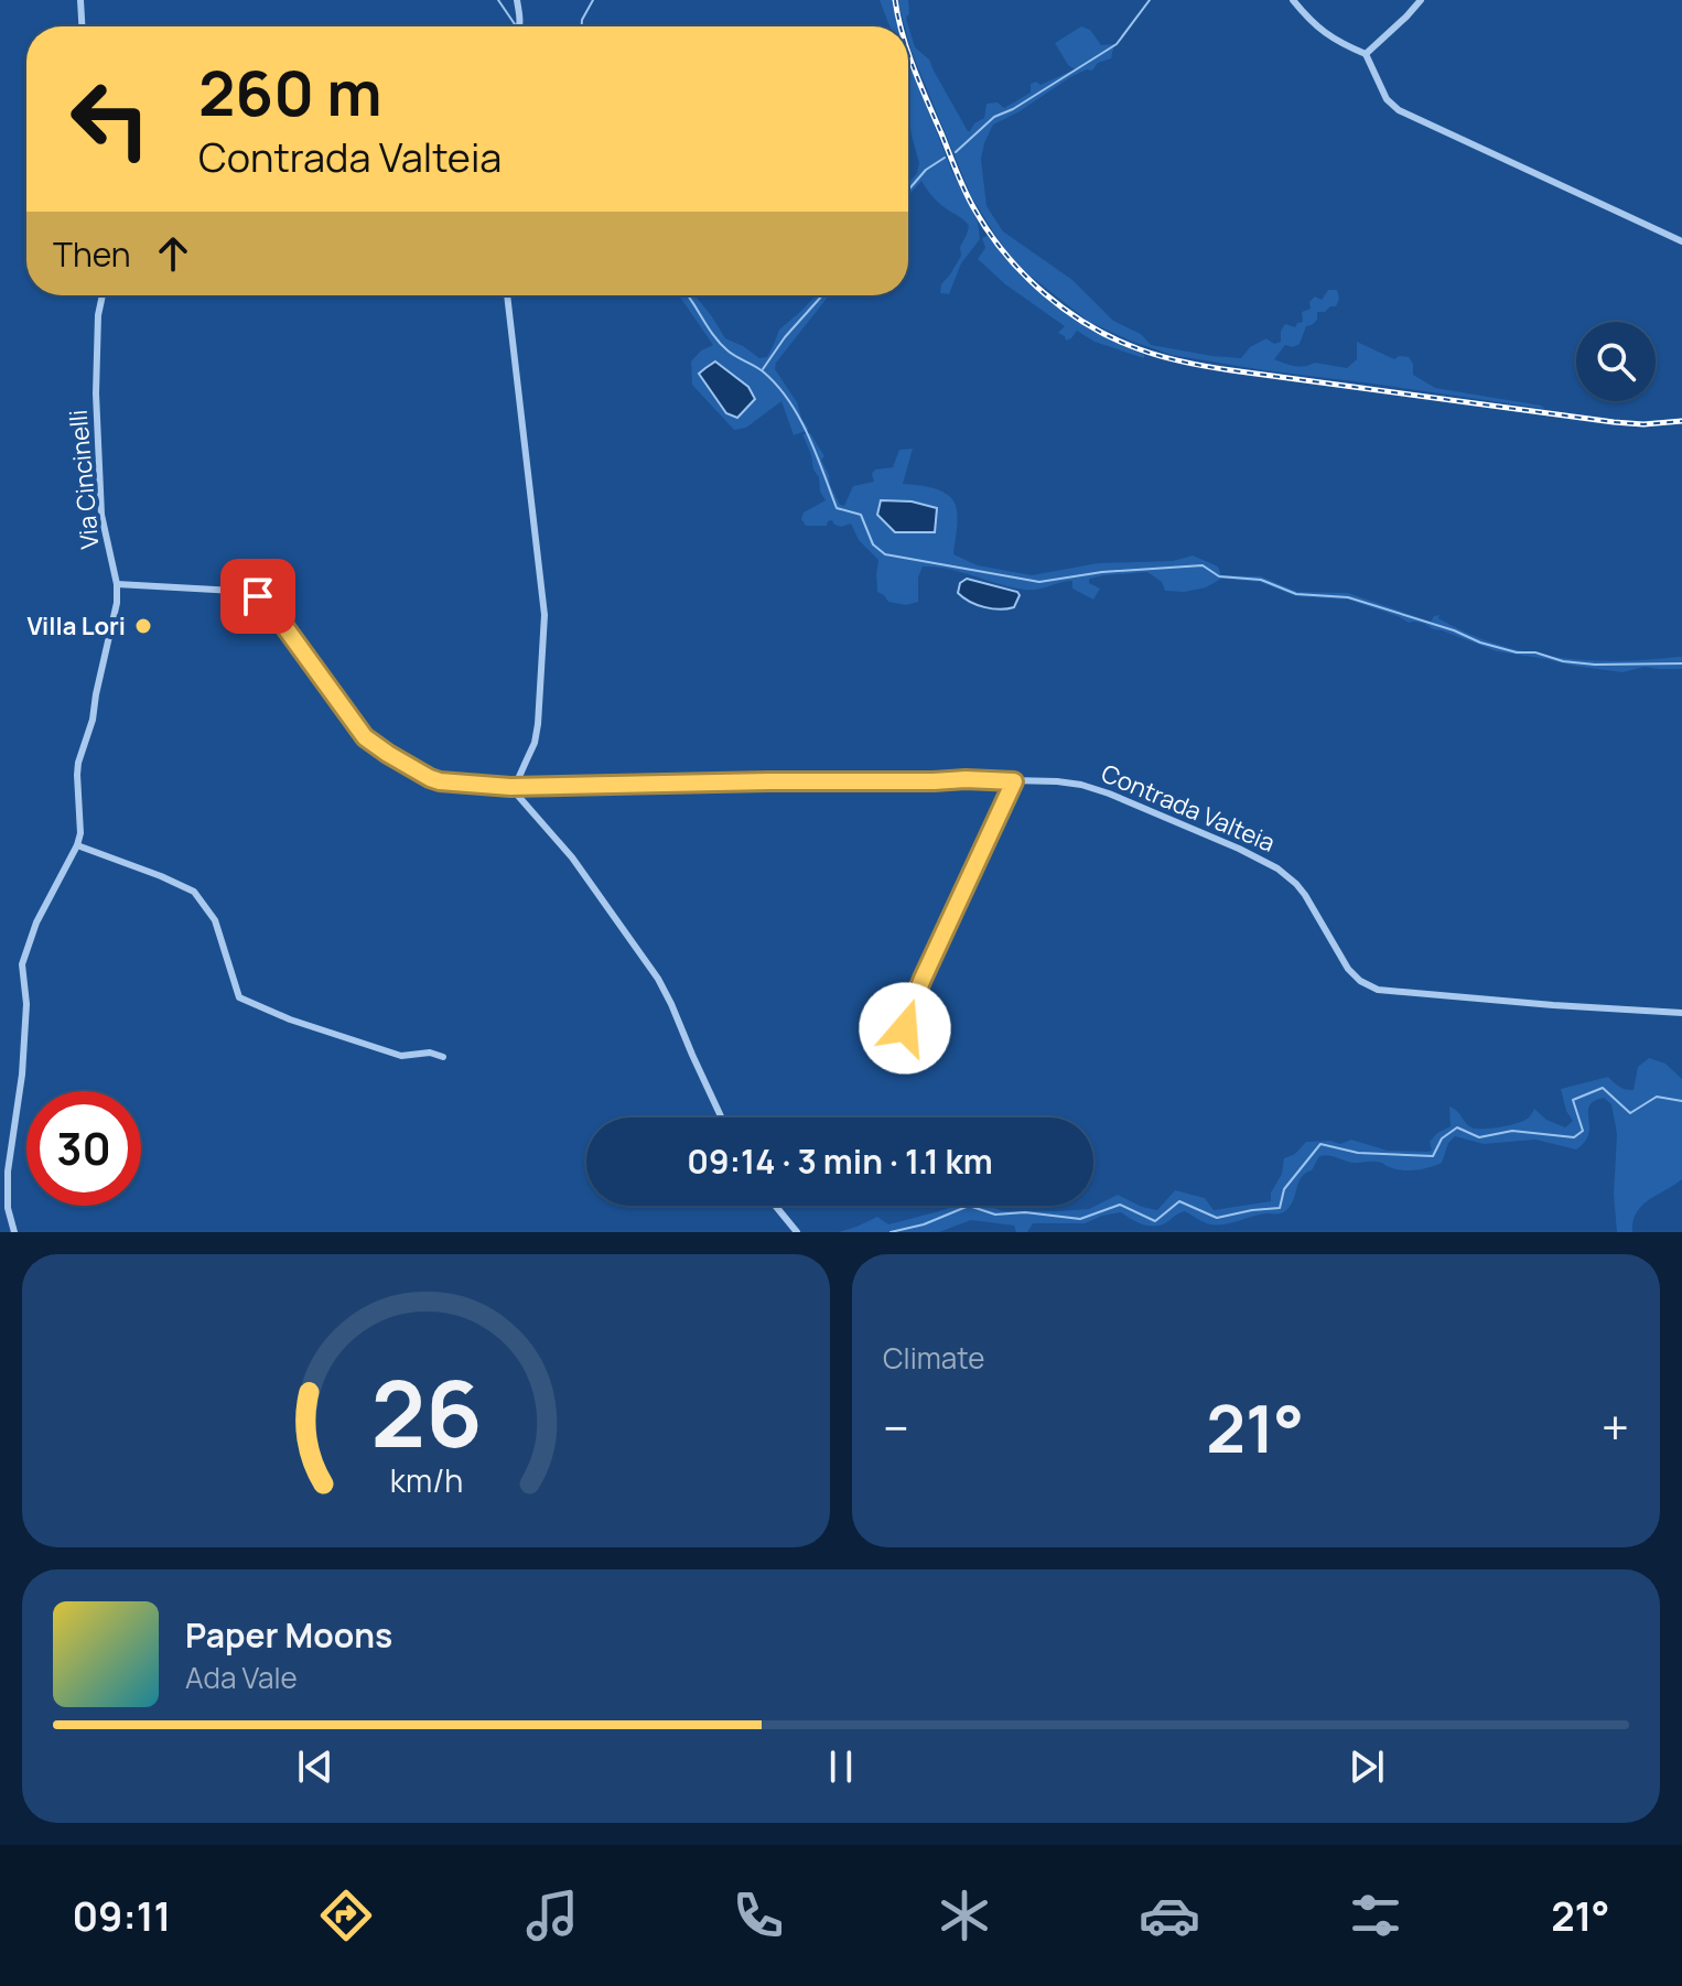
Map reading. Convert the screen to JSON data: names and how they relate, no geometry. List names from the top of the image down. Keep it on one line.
{"streets":{"street":["Via Cincinelli","Contrada Valteia"]},"crossings":[["Via Cincinelli","Contrada Valteia"]],"places":["Villa Lori"],"page":{"turn":["260 m","Contrada Valteia"],"then":"Then","limit":"30","trip":"09:14 · 3 min · 1.1 km","tile":"Climate","heat":["−","21°","+"],"song":["Paper Moons","Ada Vale"],"tabs":["09:11","21°"],"gauge":["26","km/h"]}}
